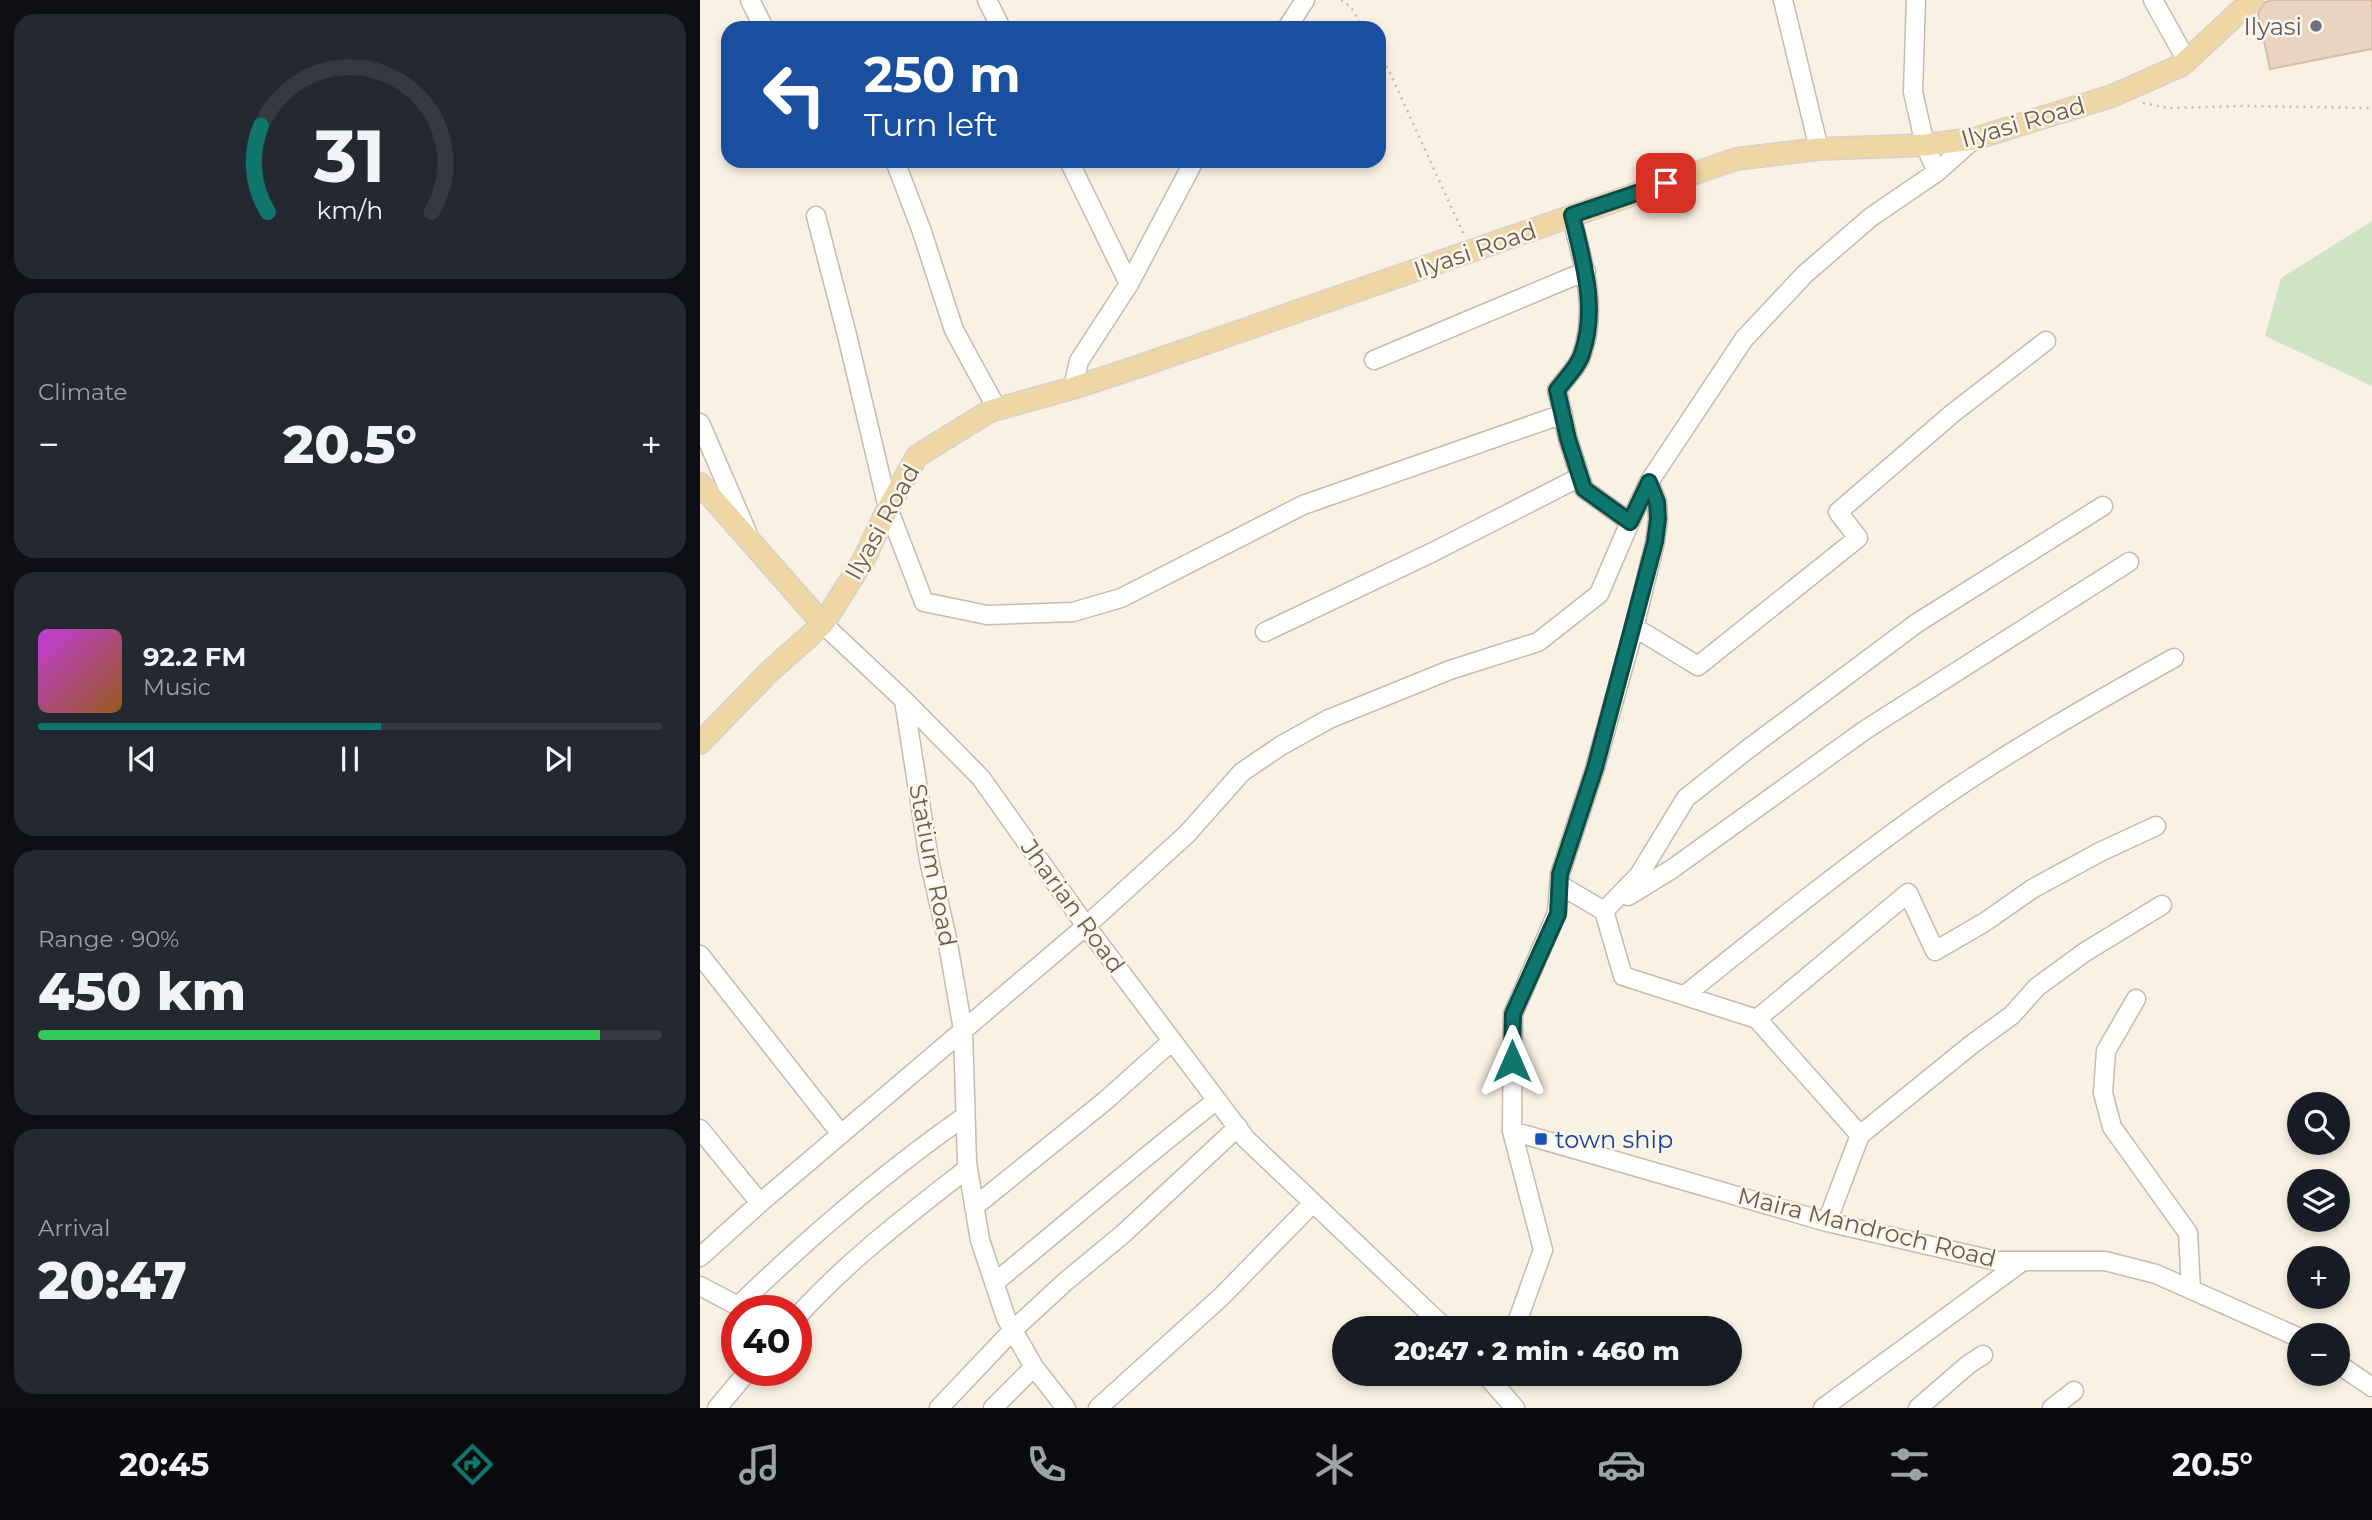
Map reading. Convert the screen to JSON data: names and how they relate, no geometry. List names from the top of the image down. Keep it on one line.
{"streets":{"main road":["Ilyasi Road","Jharian Road"],"street":["Statium Road","Maira Mandroch Road"]},"crossings":[["Ilyasi Road","Jharian Road"],["Statium Road","Jharian Road"]],"places":{"other":["Ilyasi"],"transit":["town ship"]},"page":{"turn":["250 m","Turn left"],"tile":["Climate",["Range · 90%","450 km"],["Arrival","20:47"]],"heat":["−","20.5°","+"],"song":["92.2 FM","Music"],"map_buttons":["+","−"],"limit":"40","trip":"20:47 · 2 min · 460 m","tabs":["20:45","20.5°"],"gauge":["31","km/h"]}}
